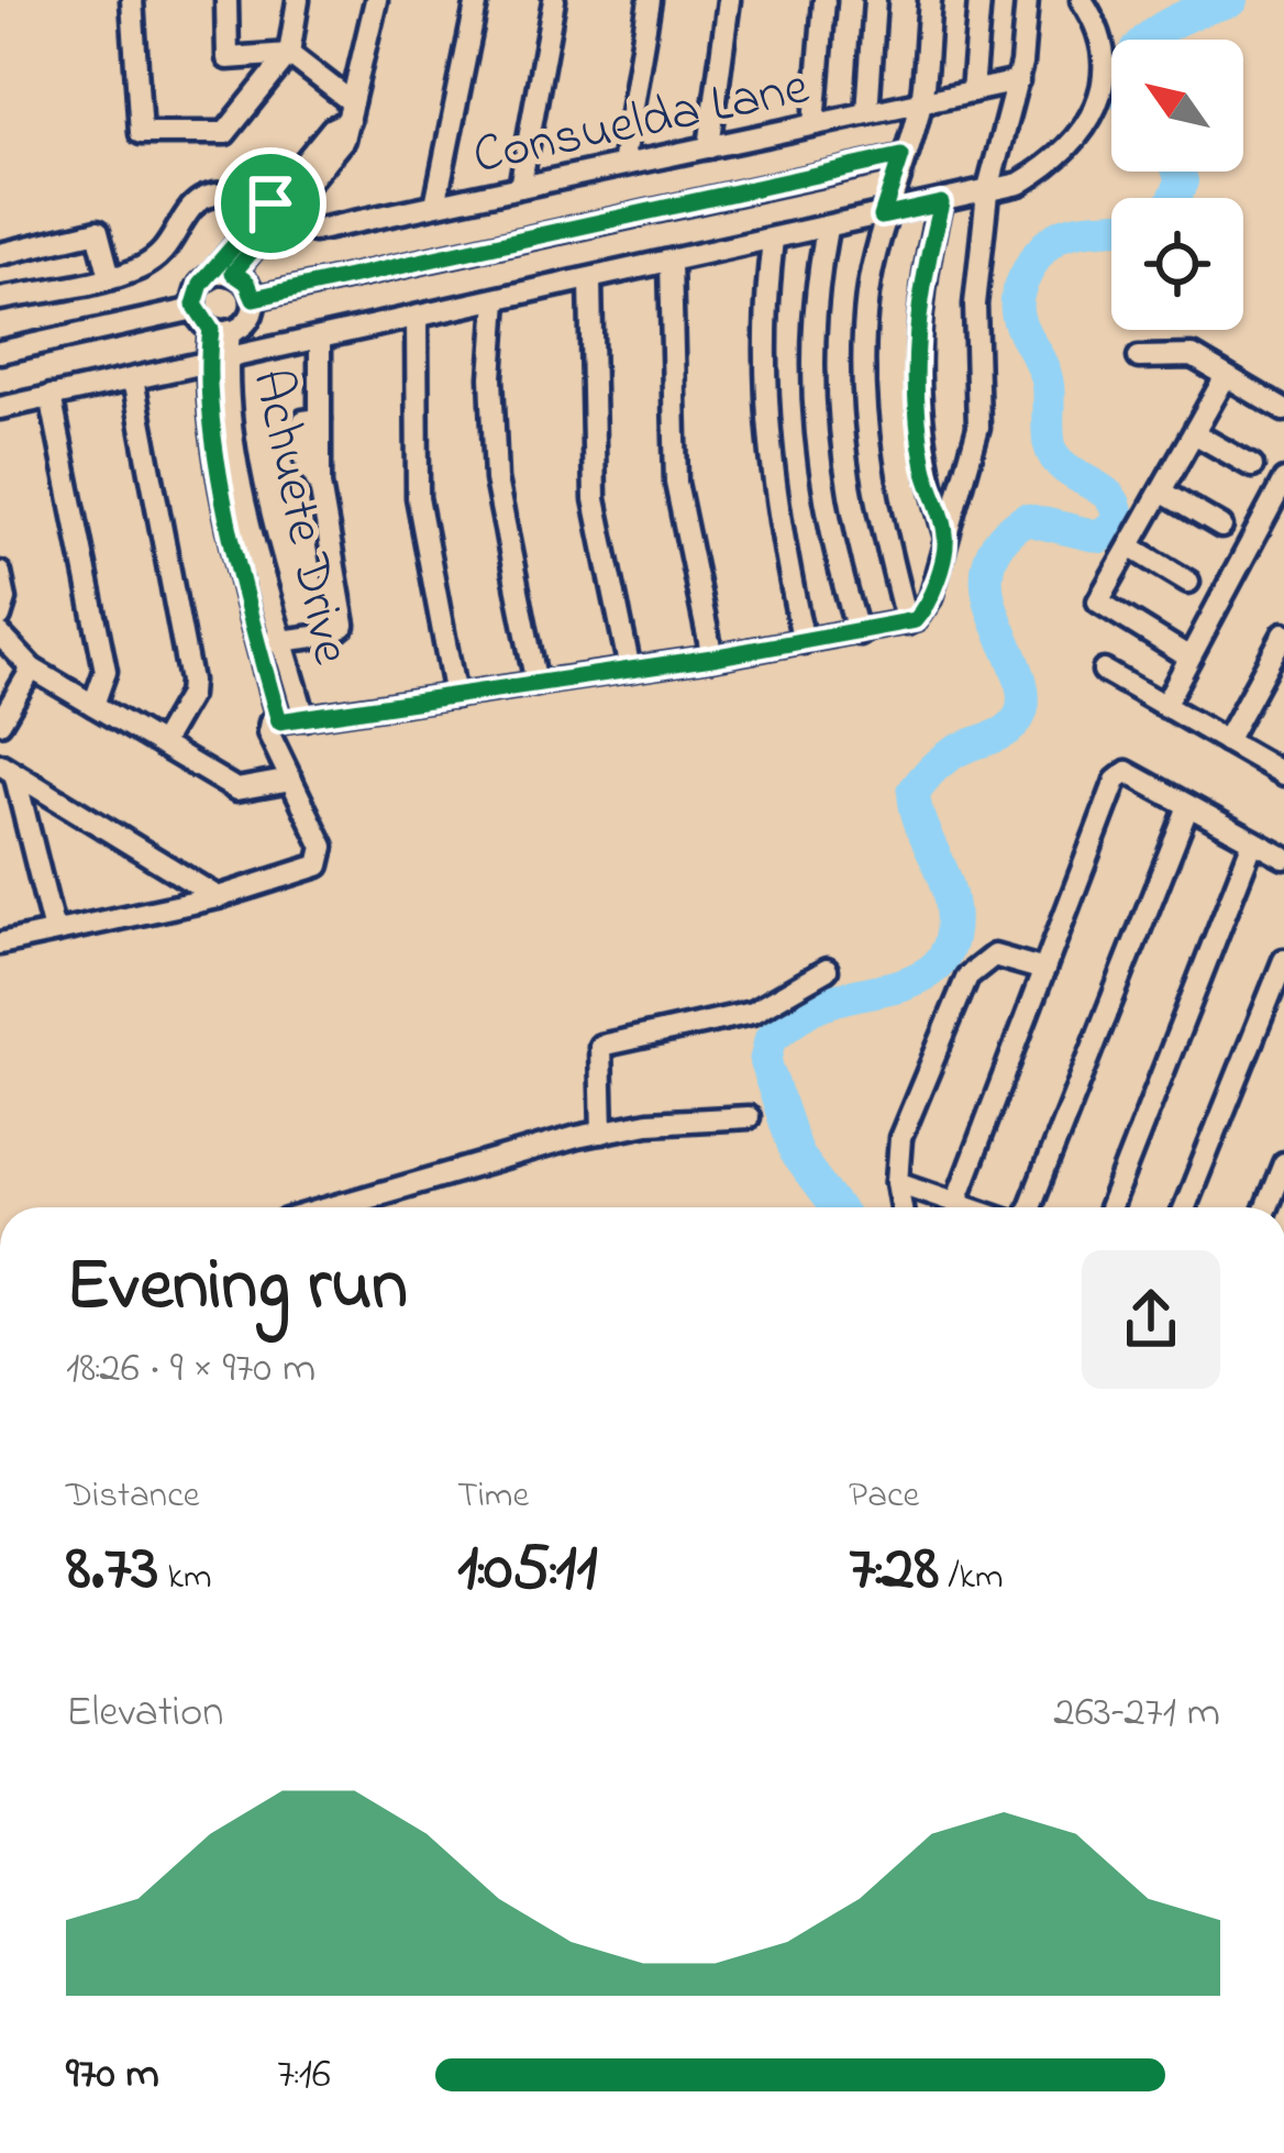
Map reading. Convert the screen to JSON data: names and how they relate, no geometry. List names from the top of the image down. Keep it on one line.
{"streets":{"street":["Consuelda Lane","Achuete Drive"]},"north":"top left","page":{"heading":["Evening run","18:26 · 9 × 970 m"],"stats":[["Distance","8.73 km"],["Time","1:05:11"],["Pace","7:28 /km"]],"chart":["Elevation","263–271 m"],"list":[{"name":"970 m","note":"7:16"}]}}
